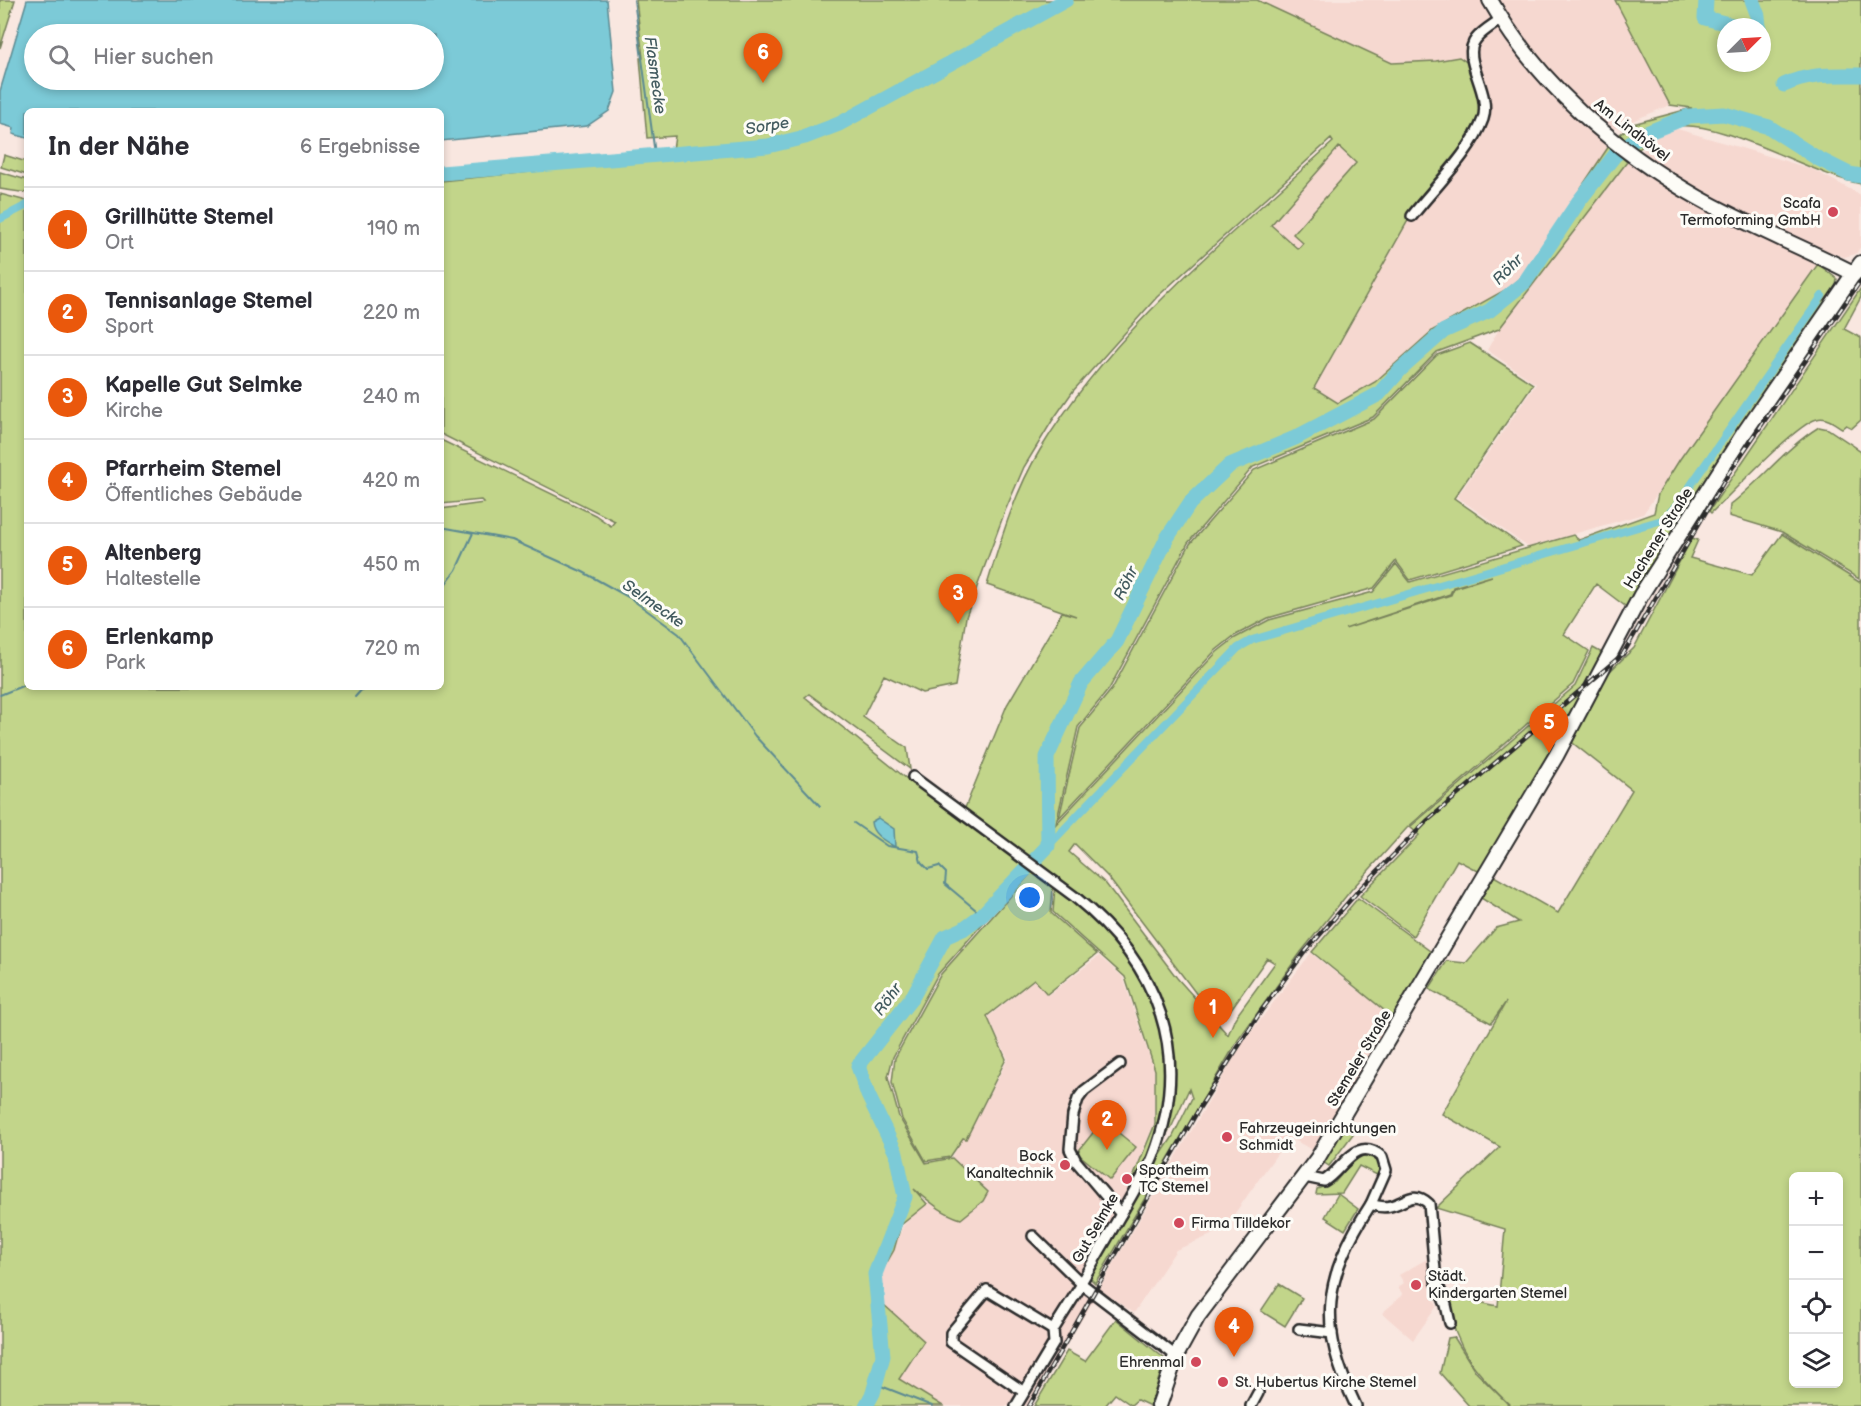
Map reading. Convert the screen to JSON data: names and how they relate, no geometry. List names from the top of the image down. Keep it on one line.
{"streets":{"main road":["Am Lindhövel","Hachener Straße","Stemeler Straße"],"street":["Gut Selmke"]},"crossings":[["Am Lindhövel","Hachener Straße"],["Hachener Straße","Stemeler Straße"]],"water":["Flasmecke","Sorpe","Röhr","Selmecke"],"places":["Scafa Termoforming GmbH","Fahrzeugeinrichtungen Schmidt","Bock Kanaltechnik","Sportheim TC Stemel","Firma Tilldekor","Städt. Kindergarten Stemel","Ehrenmal","St. Hubertus Kirche Stemel"],"north":"top right","page":{"search":"Hier suchen","pins":["6","3","5","1","2","4"],"heading":["In der Nähe","6 Ergebnisse"],"list":[{"mark":"1","name":"Grillhütte Stemel","note":"Ort","value":"190 m"},{"mark":"2","name":"Tennisanlage Stemel","note":"Sport","value":"220 m"},{"mark":"3","name":"Kapelle Gut Selmke","note":"Kirche","value":"240 m"},{"mark":"4","name":"Pfarrheim Stemel","note":"Öffentliches Gebäude","value":"420 m"},{"mark":"5","name":"Altenberg","note":"Haltestelle","value":"450 m"},{"mark":"6","name":"Erlenkamp","note":"Park","value":"720 m"}],"map_buttons":["+","−"]}}
